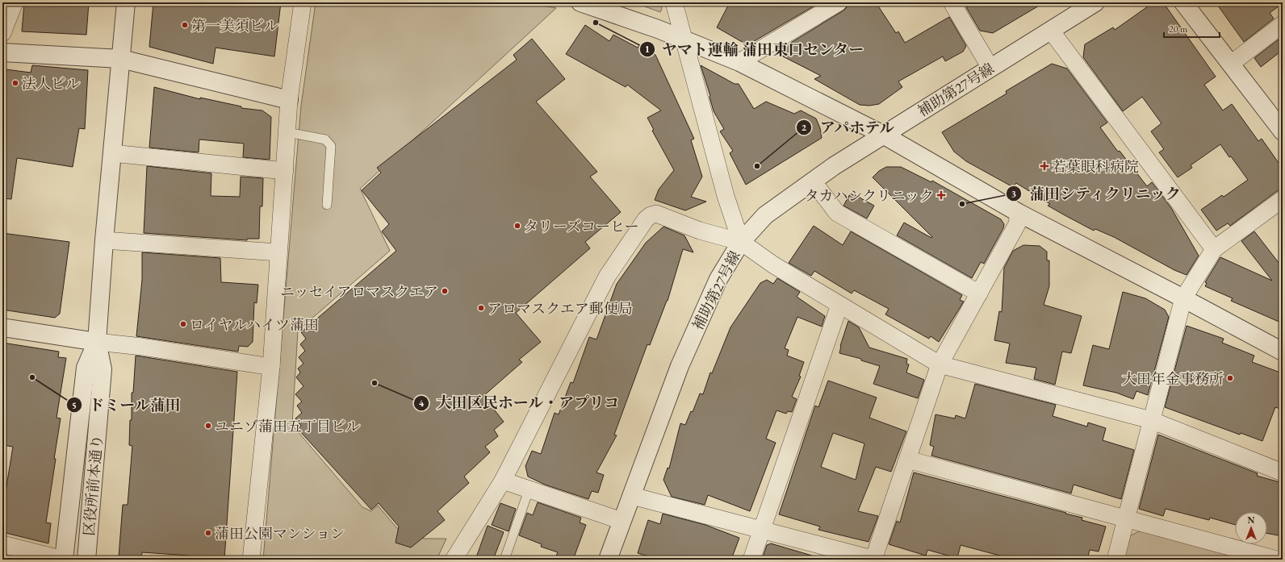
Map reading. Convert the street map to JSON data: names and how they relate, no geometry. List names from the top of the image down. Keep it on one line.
{"streets":{"street":["補助第27号線","区役所前本通り"]},"places":{"other":["ヤマト運輸 蒲田東口センター","第一美須ビル","法人ビル","アパホテル","蒲田シティクリニック","タリーズコーヒー","ニッセイアロマスクエア","アロマスクエア郵便局","ロイヤルハイツ蒲田","ドミール蒲田","大田年金事務所","大田区民ホール・アプリコ","ユニゾ蒲田五丁目ビル","蒲田公園マンション"],"health":["若葉眼科病院","タカハシクリニック"]},"scale_bar":"20 m","north":"top"}
